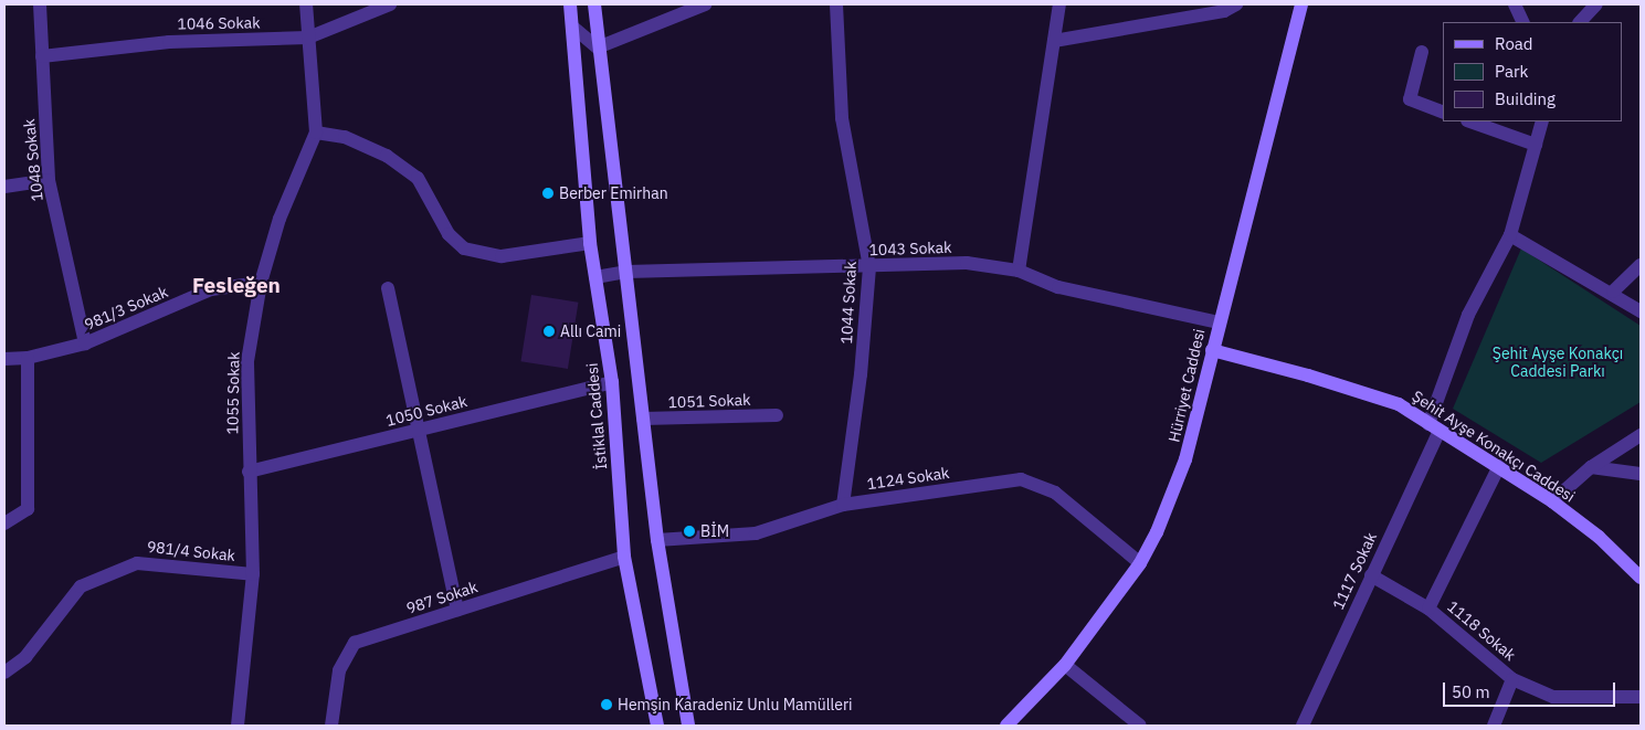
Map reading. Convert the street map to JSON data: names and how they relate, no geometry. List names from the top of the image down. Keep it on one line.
{"streets":{"main road":["Hürriyet Caddesi","İstiklal Caddesi","Şehit Ayşe Konakçı Caddesi"],"street":["1046 Sokak","1048 Sokak","1043 Sokak","1044 Sokak","981/3 Sokak","1055 Sokak","1051 Sokak","1050 Sokak","1124 Sokak","981/4 Sokak","1117 Sokak","987 Sokak","1118 Sokak"]},"crossings":[["1046 Sokak","1048 Sokak"],["1046 Sokak","1055 Sokak"],["1048 Sokak","981/3 Sokak"],["1043 Sokak","1044 Sokak"],["1043 Sokak","Hürriyet Caddesi"],["1043 Sokak","İstiklal Caddesi"],["1044 Sokak","1124 Sokak"],["981/3 Sokak","1055 Sokak"],["Hürriyet Caddesi","Şehit Ayşe Konakçı Caddesi"],["Hürriyet Caddesi","1124 Sokak"],["1055 Sokak","1050 Sokak"],["1055 Sokak","981/4 Sokak"],["1050 Sokak","İstiklal Caddesi"],["İstiklal Caddesi","987 Sokak"],["Şehit Ayşe Konakçı Caddesi","1117 Sokak"],["Şehit Ayşe Konakçı Caddesi","1118 Sokak"],["1117 Sokak","1118 Sokak"]],"districts":["Fesleğen"],"parks":["Şehit Ayşe Konakçı Caddesi Parkı"],"places":["Berber Emirhan","Allı Cami","BİM","Hemşin Karadeniz Unlu Mamülleri"],"legend":["Road","Park","Building"],"scale_bar":"50 m"}
